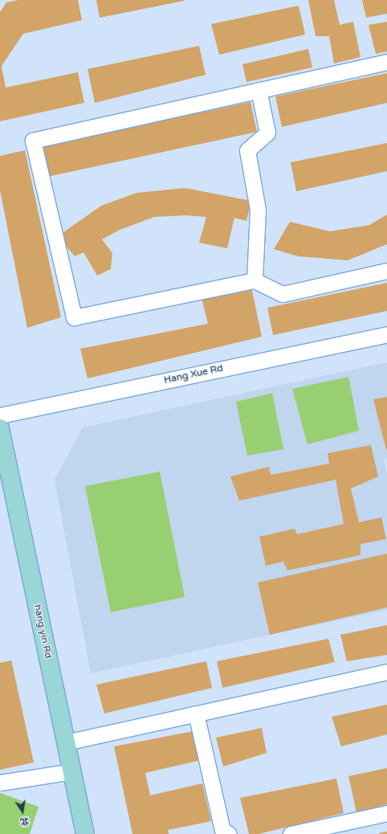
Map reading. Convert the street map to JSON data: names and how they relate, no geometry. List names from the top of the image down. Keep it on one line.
{"streets":{"main road":["hang yin Rd"],"street":["Hang Xue Rd"]},"north":"bottom"}
